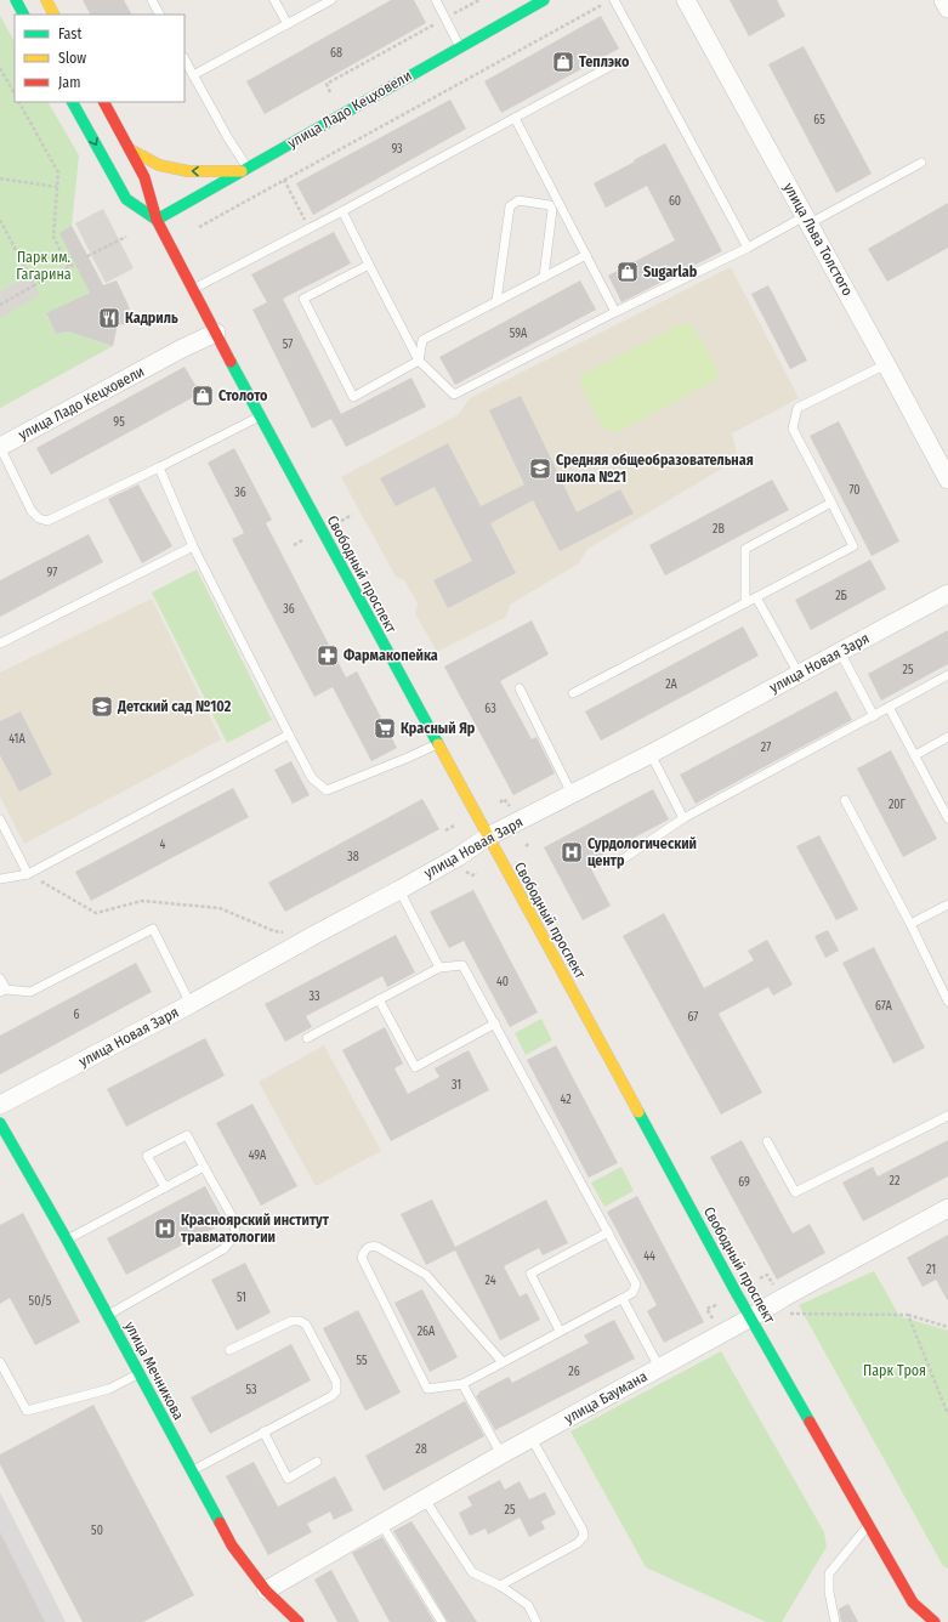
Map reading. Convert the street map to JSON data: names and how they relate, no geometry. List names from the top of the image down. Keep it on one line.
{"streets":{"main road":["улица Ладо Кецховели","Свободный проспект","улица Мечникова"],"street":["улица Льва Толстого","улица Новая Заря","улица Баумана"]},"crossings":[["улица Ладо Кецховели","Свободный проспект"],["Свободный проспект","улица Новая Заря"],["Свободный проспект","улица Баумана"],["улица Мечникова","улица Баумана"]],"parks":["Парк им. Гагарина","Парк Троя"],"places":{"shop":["Теплэко","Sugarlab","Столото"],"restaurant":["Кадриль"],"school or university":["Средняя общеобразовательная школа №21","Детский сад №102"],"pharmacy":["Фармакопейка"],"supermarket":["Красный Яр"],"hospital":["Сурдологический центр","Красноярский институт травматологии"]},"house_numbers":["68","65","93","60","59А","57","95","70","36","2В","97","2Б","36","25","2А","63","41А","27","20Г","4","38","40","33","67А","6","67","31","42","49А","22","69","44","21","24","51","50/5","26А","55","26","53","28","25","50"],"legend":["Fast","Slow","Jam"]}
